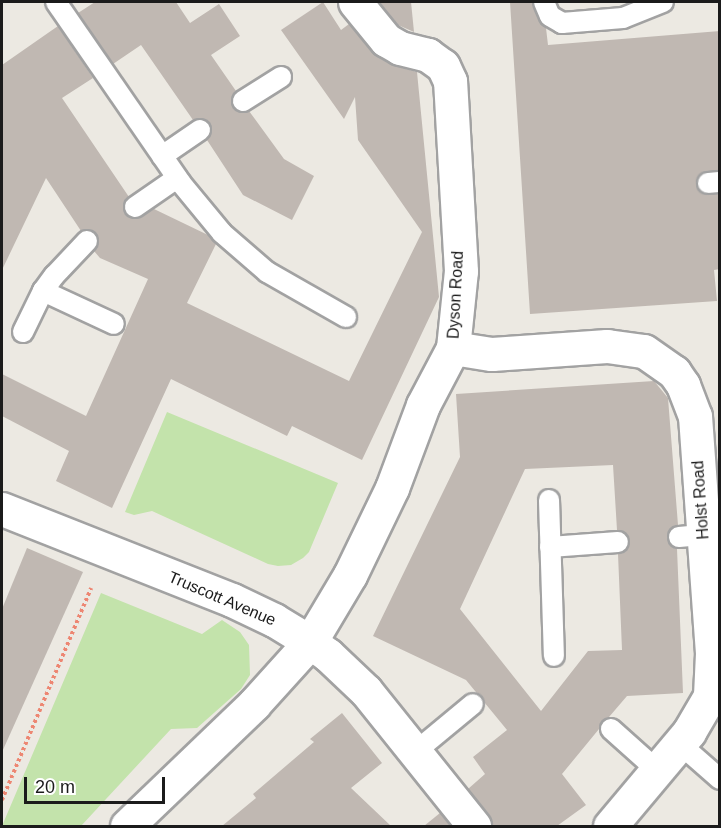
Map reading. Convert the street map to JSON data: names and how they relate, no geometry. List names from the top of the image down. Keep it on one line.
{"streets":{"street":["Dyson Road","Holst Road","Truscott Avenue"]},"crossings":[["Dyson Road","Holst Road"],["Dyson Road","Truscott Avenue"]],"scale_bar":"20 m"}
